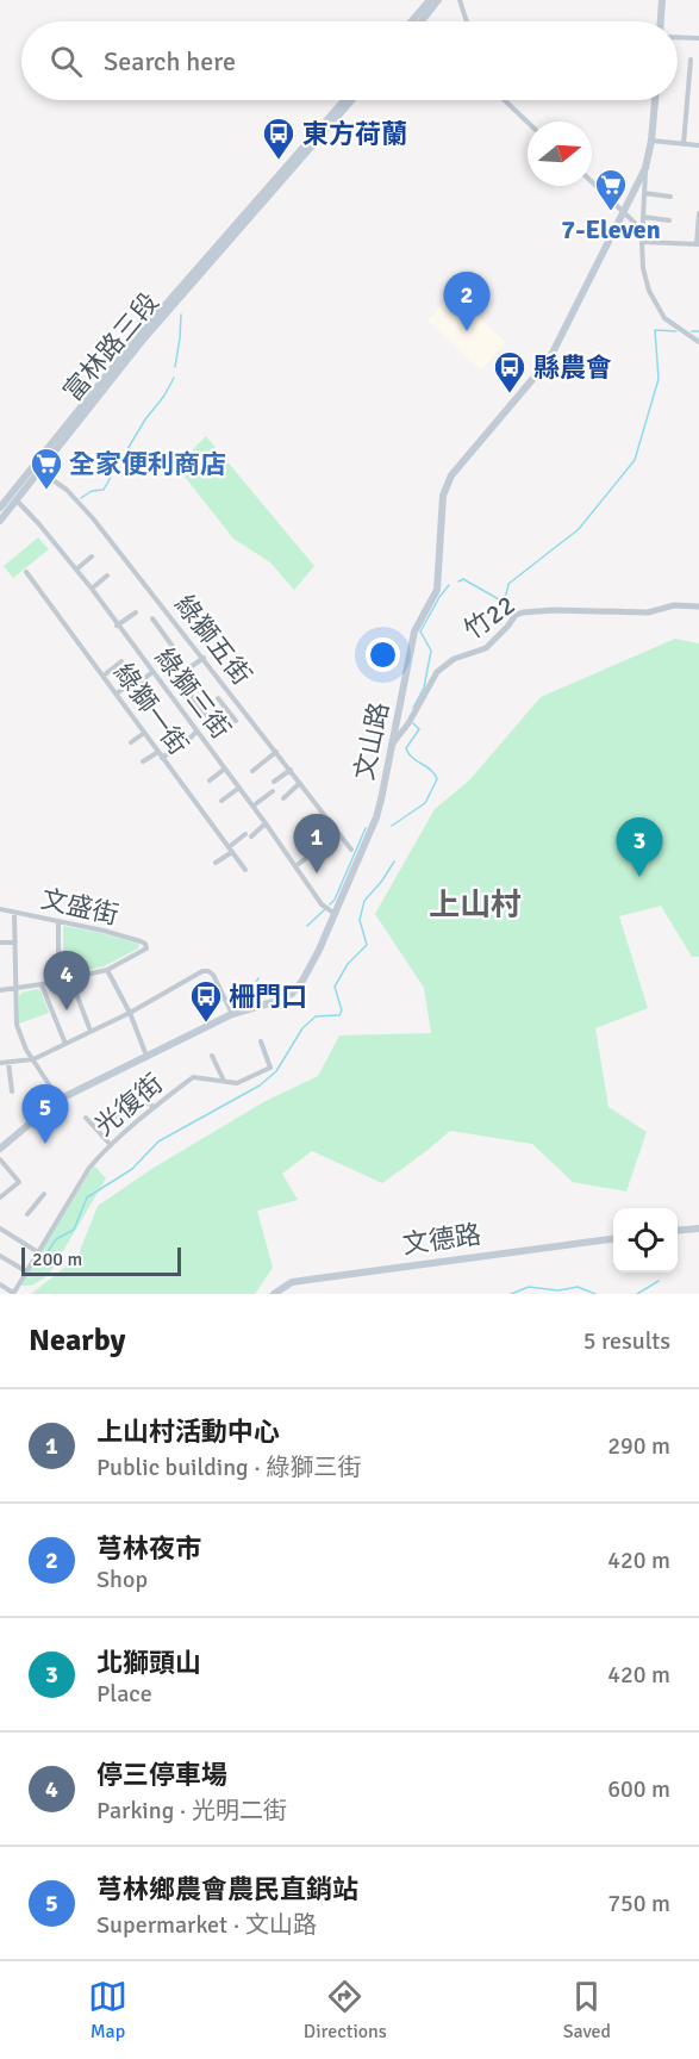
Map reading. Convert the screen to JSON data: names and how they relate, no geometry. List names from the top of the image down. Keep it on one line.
{"streets":{"main road":["富林路三段","文山路","文德路"],"street":["竹22","綠獅五街","綠獅三街","綠獅一街","文盛街","光復街"]},"crossings":[["富林路三段","綠獅五街"],["富林路三段","綠獅三街"],["竹22","文山路"],["綠獅三街","文山路"]],"districts":["上山村"],"places":{"bus stop":["東方荷蘭","縣農會","柵門口"],"supermarket":["7-Eleven","全家便利商店"]},"scale_bar":"200 m","north":"right","page":{"search":"Search here","pins":["2","1","3","4","5"],"scale":"200 m","heading":["Nearby","5 results"],"list":[{"mark":"1","name":"上山村活動中心","note":"Public building · 綠獅三街","value":"290 m"},{"mark":"2","name":"芎林夜市","note":"Shop","value":"420 m"},{"mark":"3","name":"北獅頭山","note":"Place","value":"420 m"},{"mark":"4","name":"停三停車場","note":"Parking · 光明二街","value":"600 m"},{"mark":"5","name":"芎林鄉農會農民直銷站","note":"Supermarket · 文山路","value":"750 m"}],"nav":["Map","Directions","Saved"]}}
